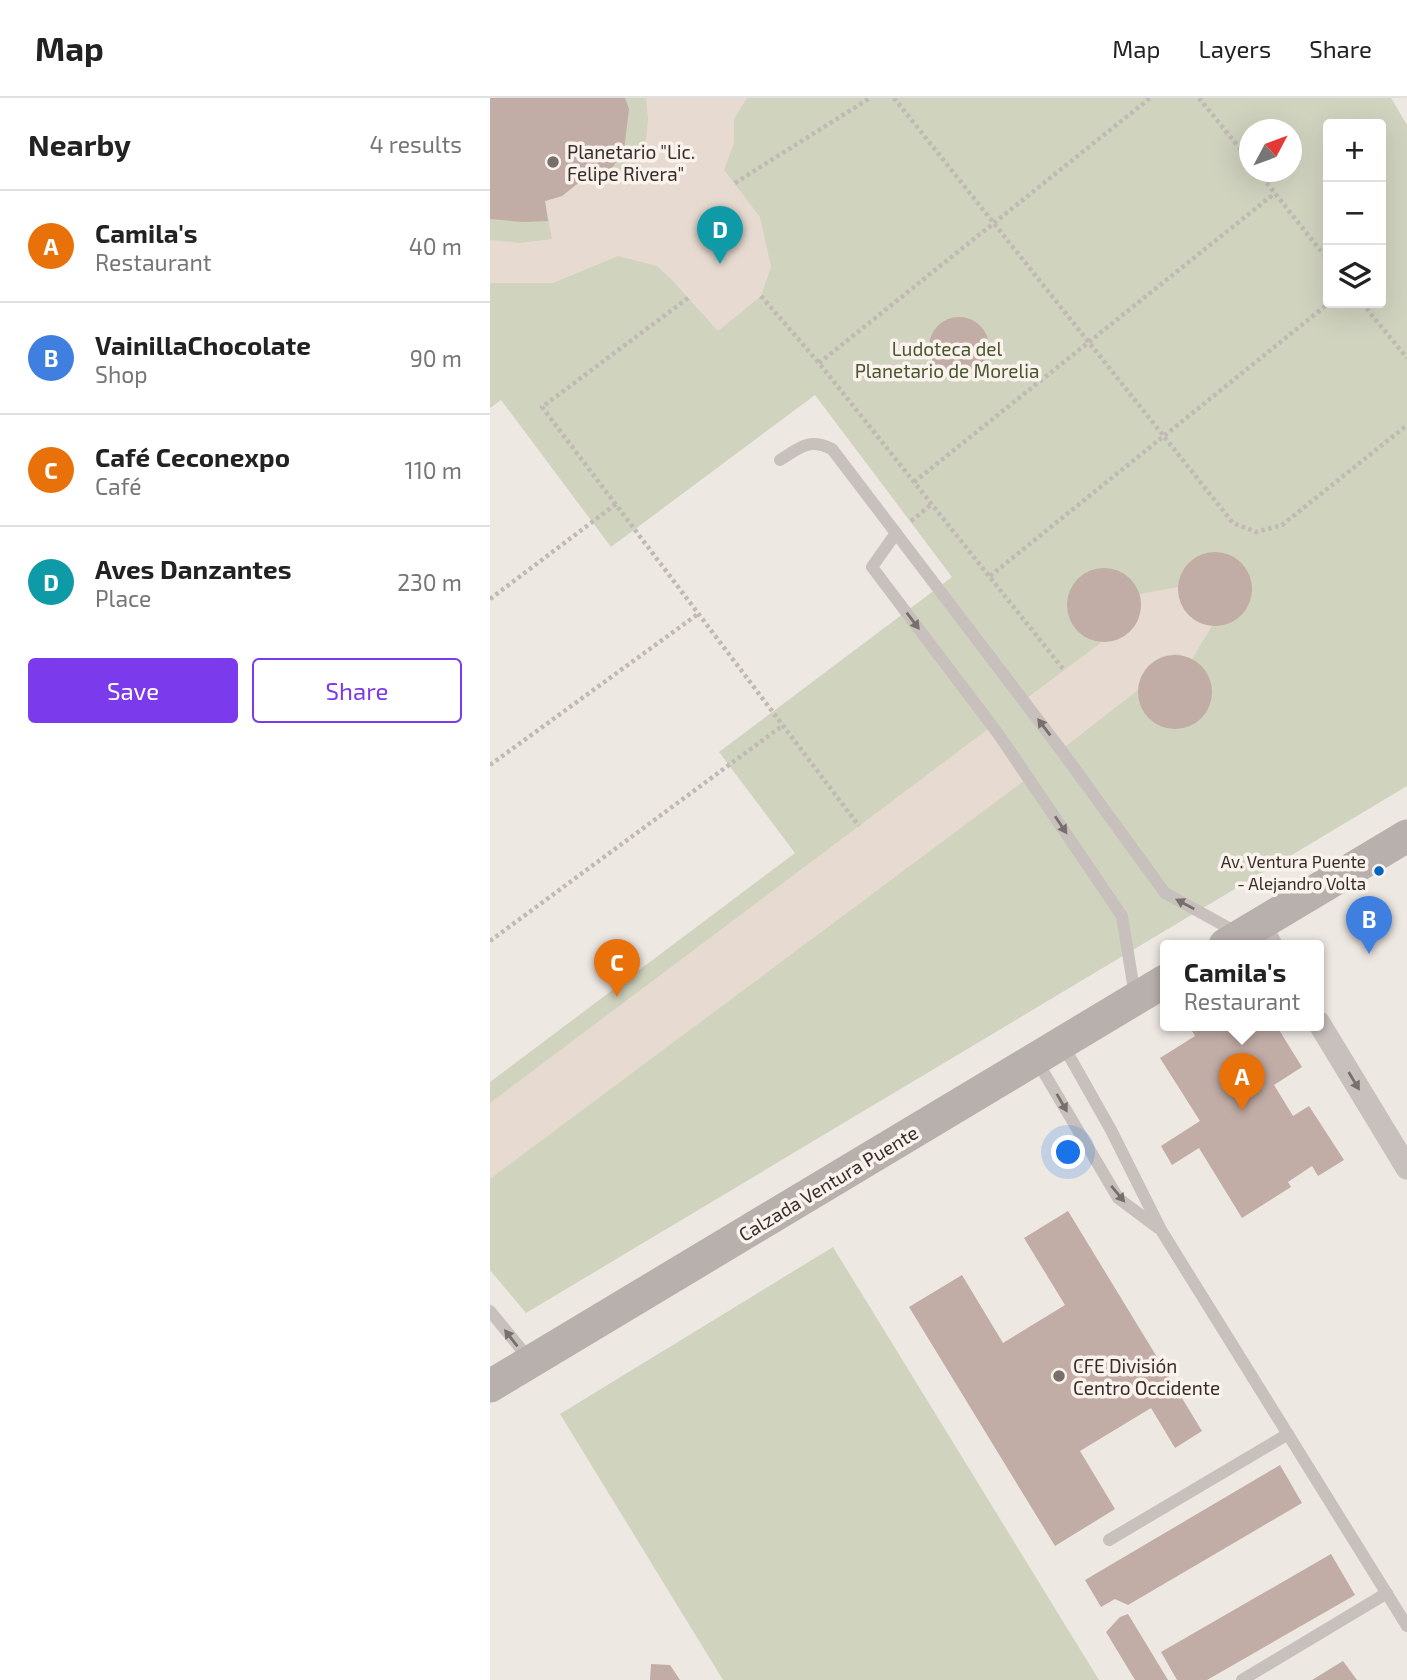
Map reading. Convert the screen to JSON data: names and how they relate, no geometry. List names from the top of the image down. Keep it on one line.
{"streets":{"street":["Calzada Ventura Puente"]},"parks":["Ludoteca del Planetario de Morelia"],"places":["Planetario \"Lic. Felipe Rivera\"","Av. Ventura Puente - Alejandro Volta","CFE División Centro Occidente"],"north":"top right","page":{"header":"Map","nav":["Map","Layers","Share"],"heading":["Nearby","4 results"],"map_buttons":["+","−"],"list":[{"mark":"A","name":"Camila's","note":"Restaurant","value":"40 m"},{"mark":"B","name":"VainillaChocolate","note":"Shop","value":"90 m"},{"mark":"C","name":"Café Ceconexpo","note":"Café","value":"110 m"},{"mark":"D","name":"Aves Danzantes","note":"Place","value":"230 m"}],"pins":["D","B","C","A"],"buttons":["Save","Share"],"popup":["Camila's","Restaurant"]}}
